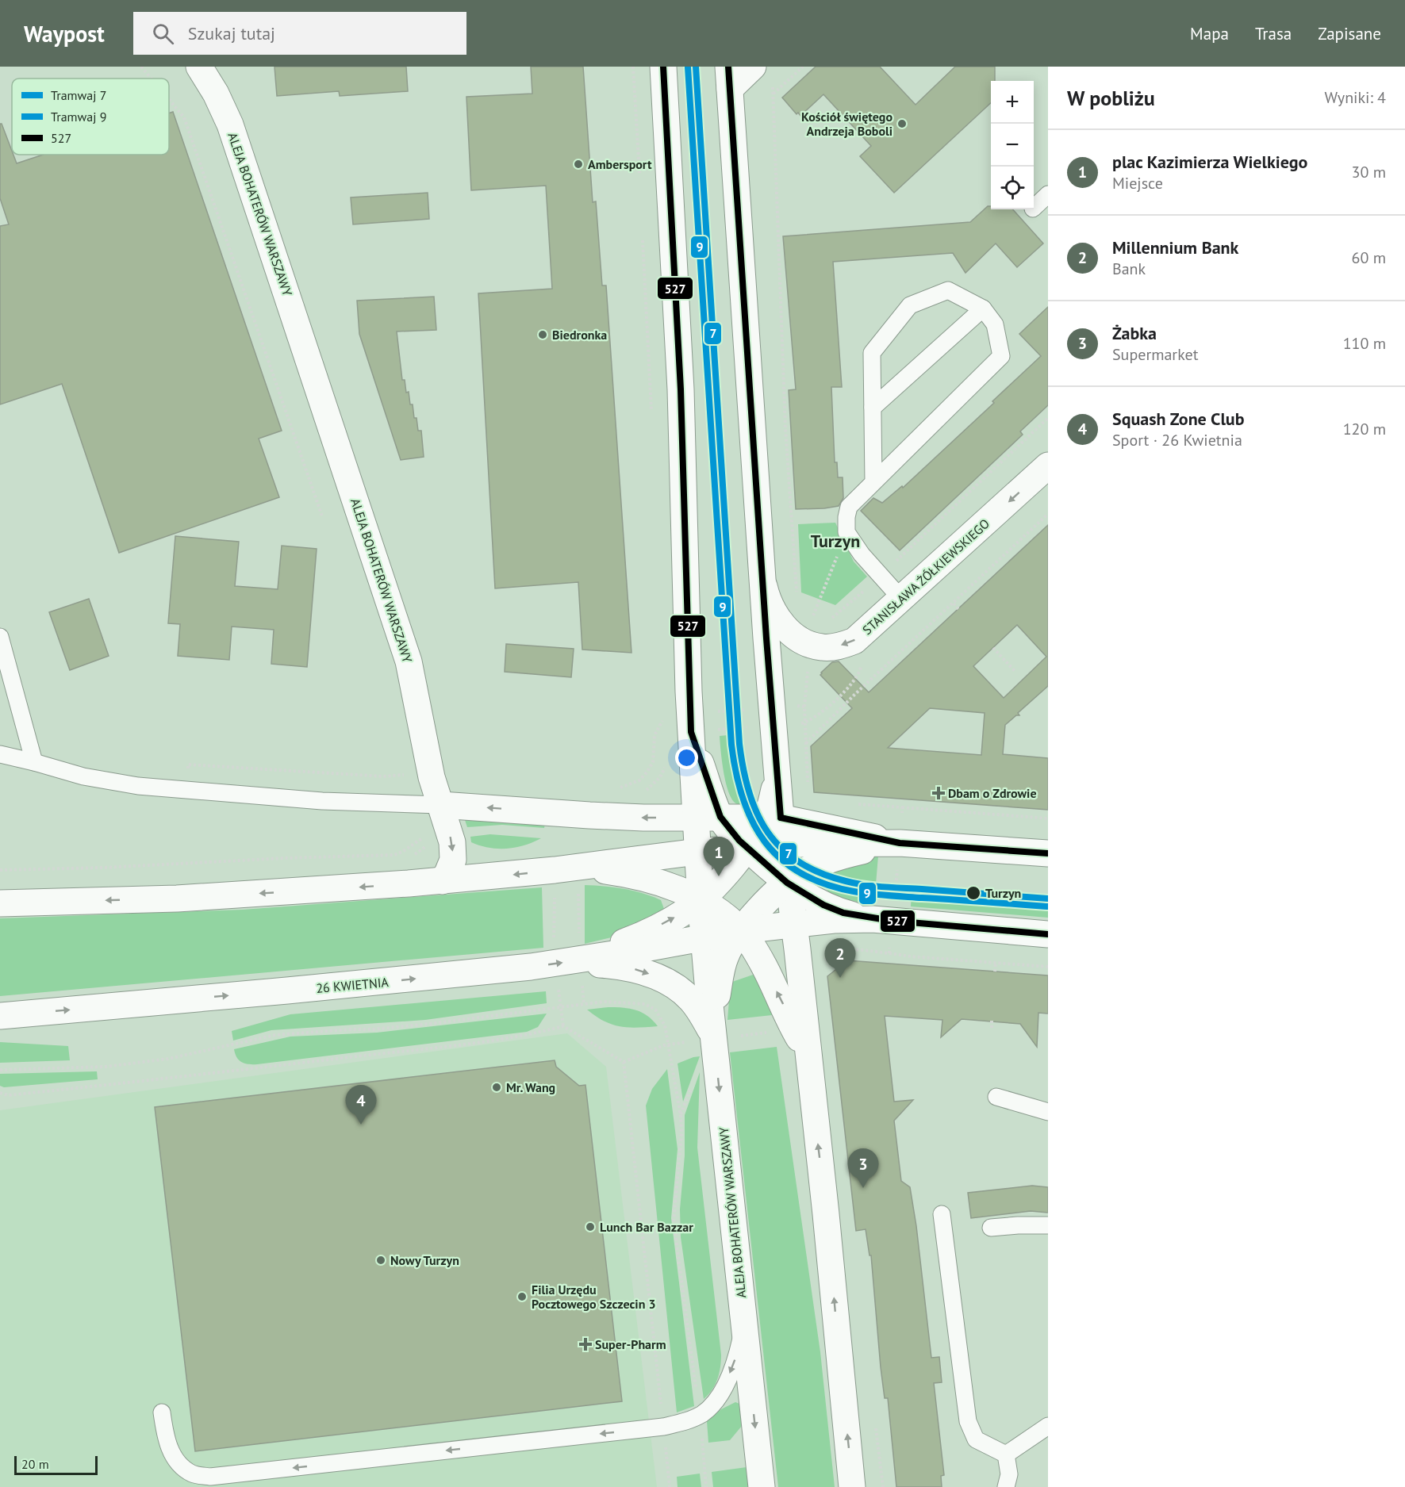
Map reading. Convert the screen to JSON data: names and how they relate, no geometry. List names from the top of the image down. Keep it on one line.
{"streets":{"street":["ALEJA BOHATERÓW WARSZAWY","STANISŁAWA ŻÓŁKIEWSKIEGO","26 KWIETNIA"]},"crossings":[["ALEJA BOHATERÓW WARSZAWY","26 KWIETNIA"]],"districts":["Turzyn"],"places":{"other":["Kościół świętego Andrzeja Boboli","Ambersport","Biedronka","Turzyn","Mr. Wang","Lunch Bar Bazzar","Nowy Turzyn","Filia Urzędu Pocztowego Szczecin 3"],"health":["Dbam o Zdrowie","Super-Pharm"]},"lines":["tram line 7","transit line 527","tram line 9"],"legend":["Tramwaj 7","Tramwaj 9","527"],"scale_bar":"20 m","page":{"header":"Waypost","search":"Szukaj tutaj","nav":["Mapa","Trasa","Zapisane"],"heading":["W pobliżu","Wyniki: 4"],"map_buttons":["+","−"],"list":[{"mark":"1","name":"plac Kazimierza Wielkiego","note":"Miejsce","value":"30 m"},{"mark":"2","name":"Millennium Bank","note":"Bank","value":"60 m"},{"mark":"3","name":"Żabka","note":"Supermarket","value":"110 m"},{"mark":"4","name":"Squash Zone Club","note":"Sport · 26 Kwietnia","value":"120 m"}],"pins":["1","2","4","3"],"scale":"20 m"}}
